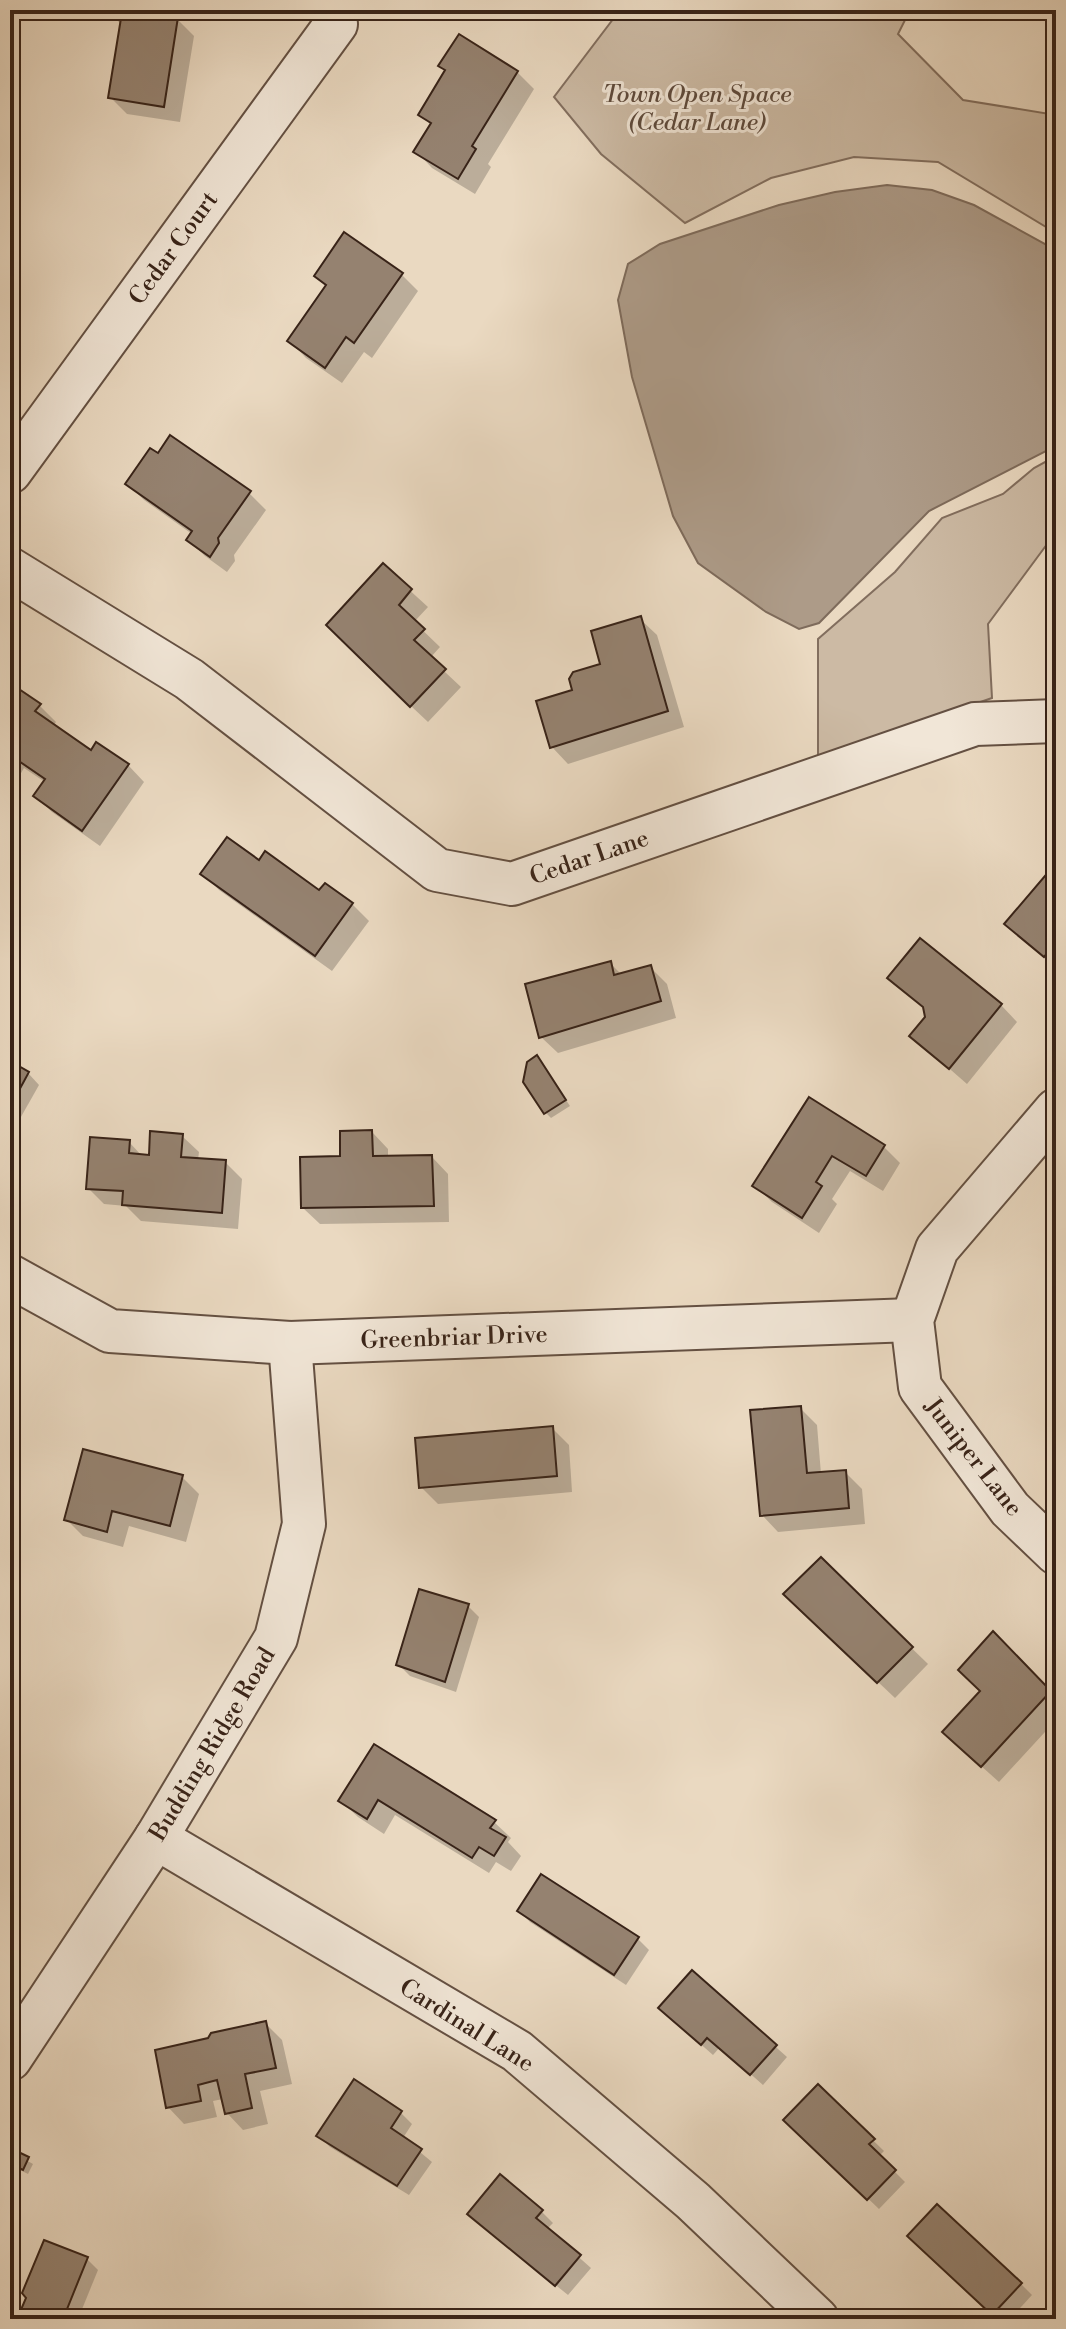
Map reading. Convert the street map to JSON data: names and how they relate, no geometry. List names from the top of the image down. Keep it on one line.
{"streets":{"street":["Cedar Court","Cedar Lane","Greenbriar Drive","Juniper Lane","Budding Ridge Road","Cardinal Lane"]},"crossings":[["Greenbriar Drive","Juniper Lane"],["Greenbriar Drive","Budding Ridge Road"],["Budding Ridge Road","Cardinal Lane"]],"parks":["Town Open Space (Cedar Lane)"]}
